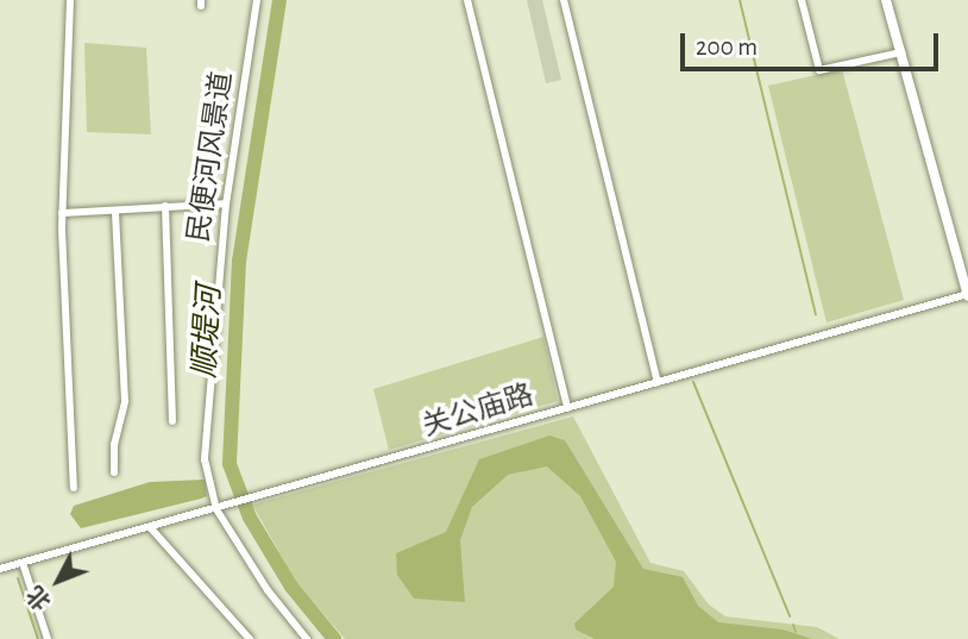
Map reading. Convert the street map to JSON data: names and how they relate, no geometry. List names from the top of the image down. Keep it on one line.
{"streets":{"street":["民便河风景道","关公庙路"]},"crossings":[["民便河风景道","关公庙路"]],"water":["顺堤河"],"scale_bar":"200 m","north":"bottom left"}
